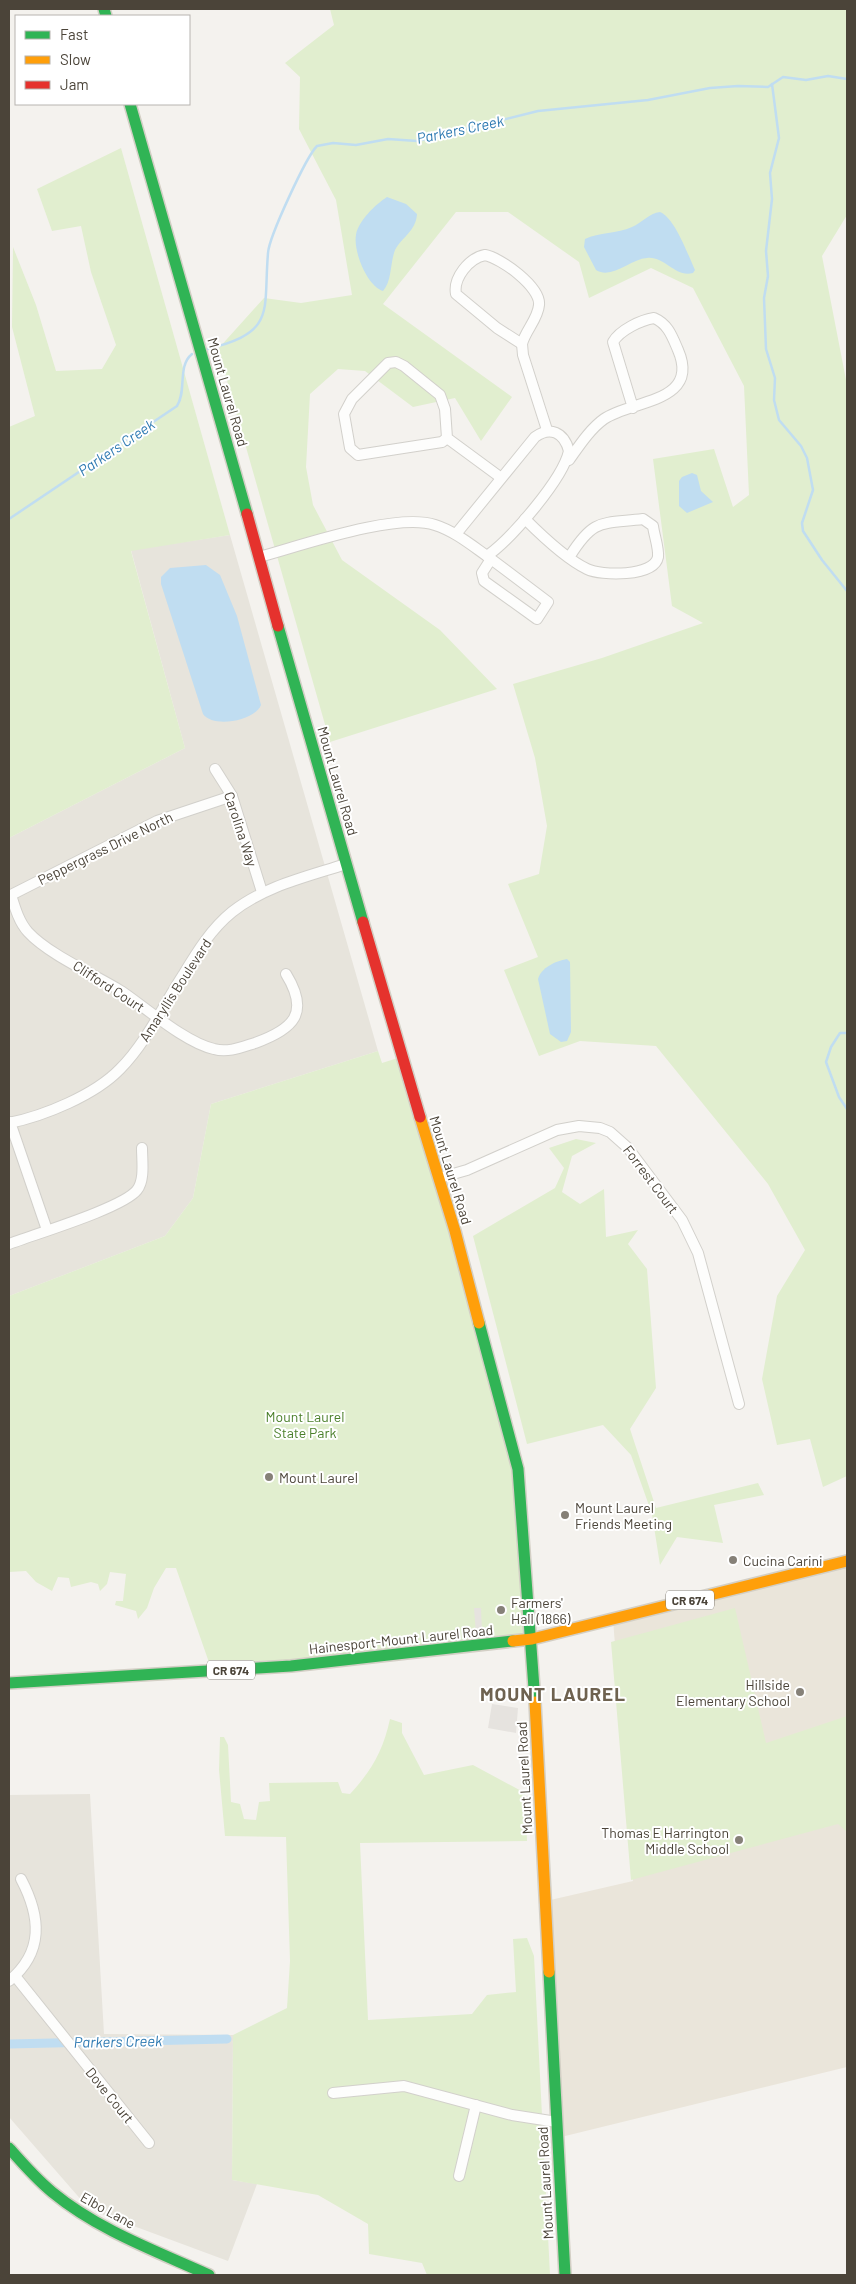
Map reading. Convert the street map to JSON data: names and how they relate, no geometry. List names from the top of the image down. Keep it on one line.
{"streets":{"main road":["Mount Laurel Road","CR 674","Hainesport-Mount Laurel Road","Elbo Lane"],"street":["Carolina Way","Peppergrass Drive North","Clifford Court","Amaryllis Boulevard","Forrest Court","Dove Court"]},"crossings":[["Mount Laurel Road","Amaryllis Boulevard"],["Mount Laurel Road","Forrest Court"],["Mount Laurel Road","Hainesport-Mount Laurel Road"],["Carolina Way","Peppergrass Drive North"],["Carolina Way","Amaryllis Boulevard"],["Peppergrass Drive North","Clifford Court"],["Clifford Court","Amaryllis Boulevard"]],"districts":["MOUNT LAUREL"],"water":["Parkers Creek"],"parks":["Mount Laurel State Park"],"places":["Mount Laurel","Mount Laurel Friends Meeting","Cucina Carini","Farmers' Hall (1866)","Hillside Elementary School","Thomas E Harrington Middle School"],"legend":["Fast","Slow","Jam"]}
